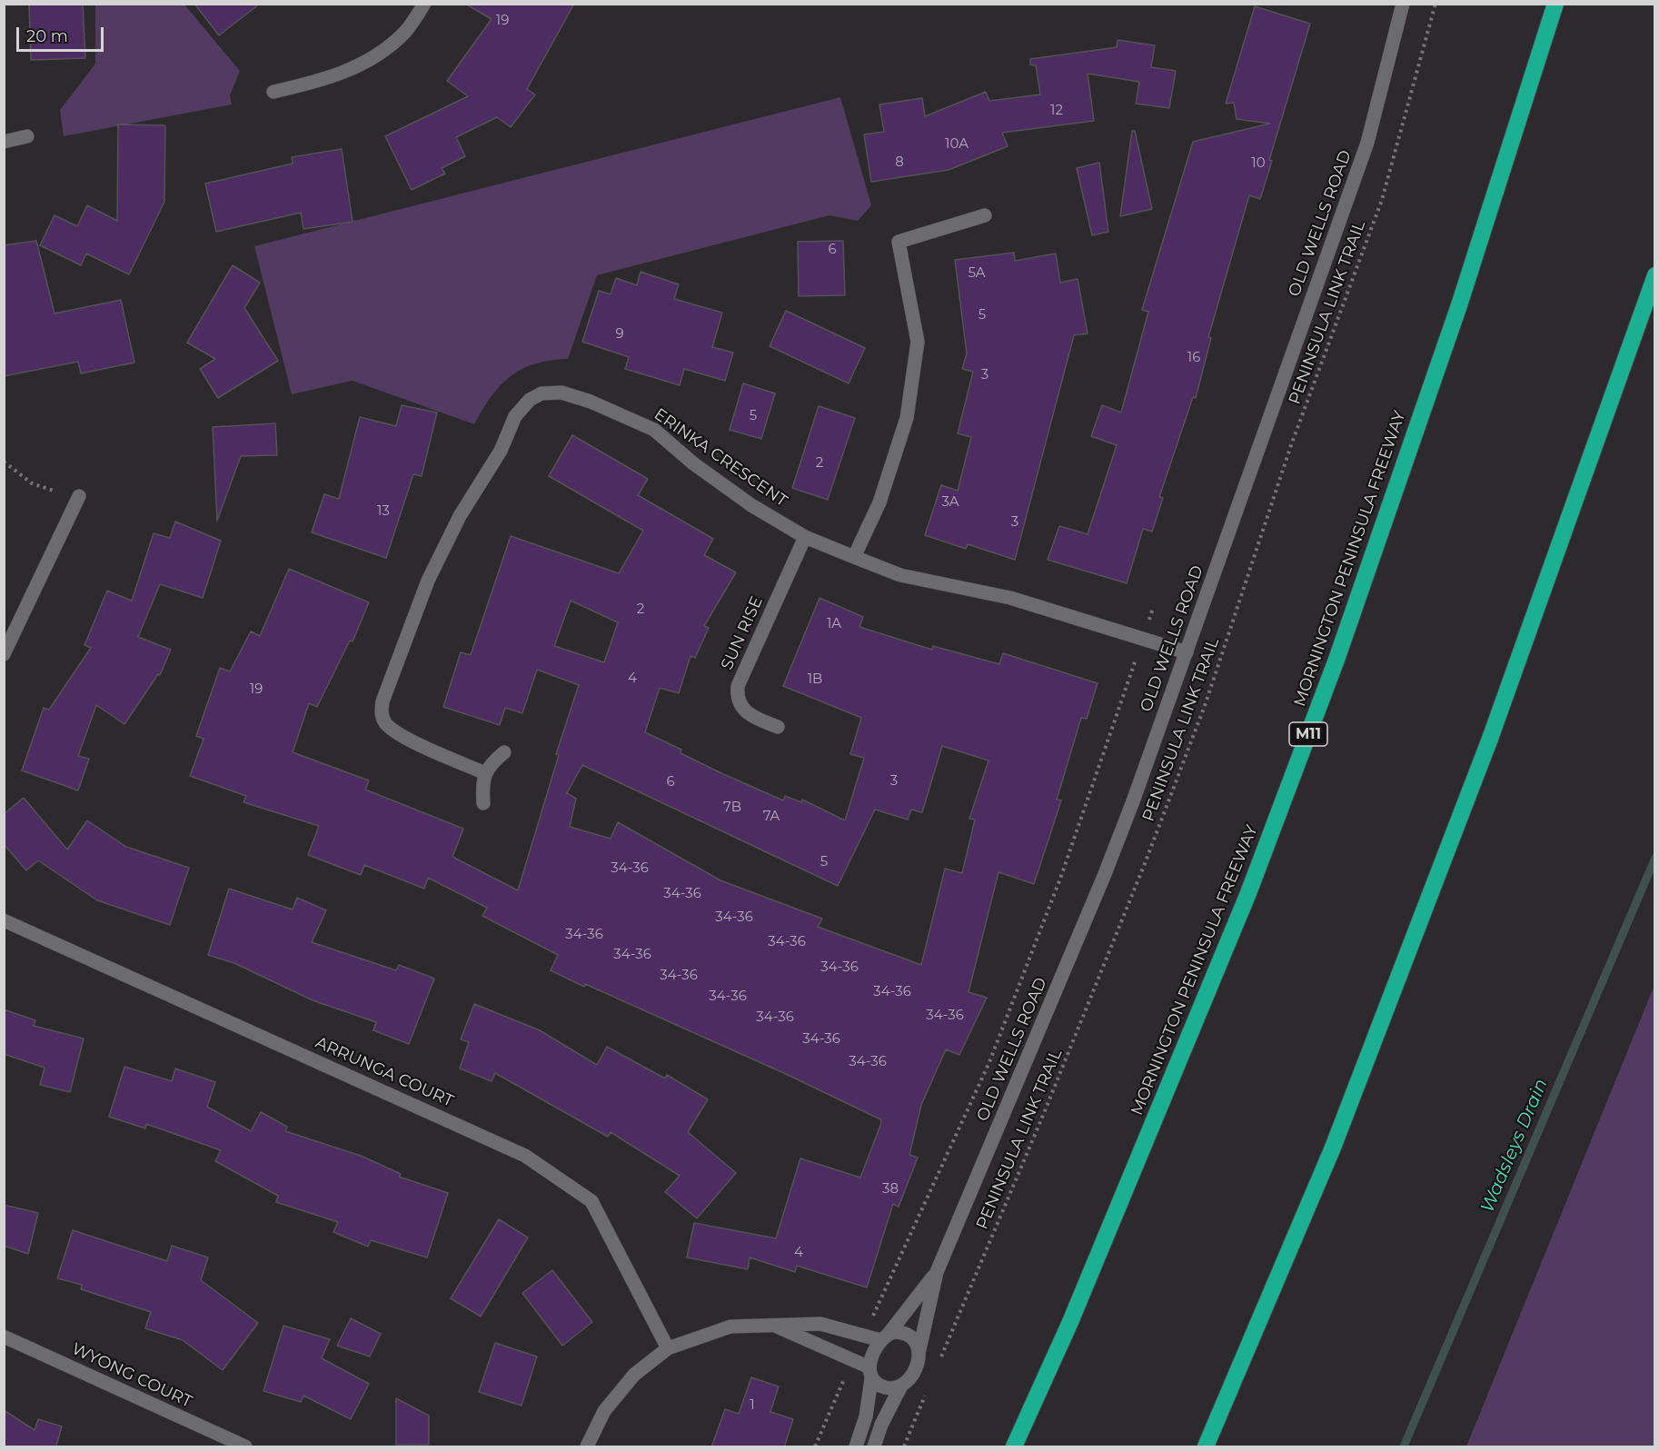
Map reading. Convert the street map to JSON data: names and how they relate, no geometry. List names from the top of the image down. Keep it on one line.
{"streets":{"highway":["MORNINGTON PENINSULA FREEWAY","M11"],"street":["OLD WELLS ROAD","ERINKA CRESCENT","SUN RISE","ARRUNGA COURT","WYONG COURT"],"path":["PENINSULA LINK TRAIL"]},"crossings":[["OLD WELLS ROAD","ERINKA CRESCENT"],["ERINKA CRESCENT","SUN RISE"]],"water":["Wadsleys Drain"],"house_numbers":["19","12","10A","8","10","6","5A","5","9","16","3","5","2","3A","13","3","2","1A","4","1B","19","3","6","7B","7A","5","34-36","34-36","34-36","34-36","34-36","34-36","34-36","34-36","34-36","34-36","34-36","34-36","34-36","34-36","38","4","1"],"scale_bar":"20 m"}
